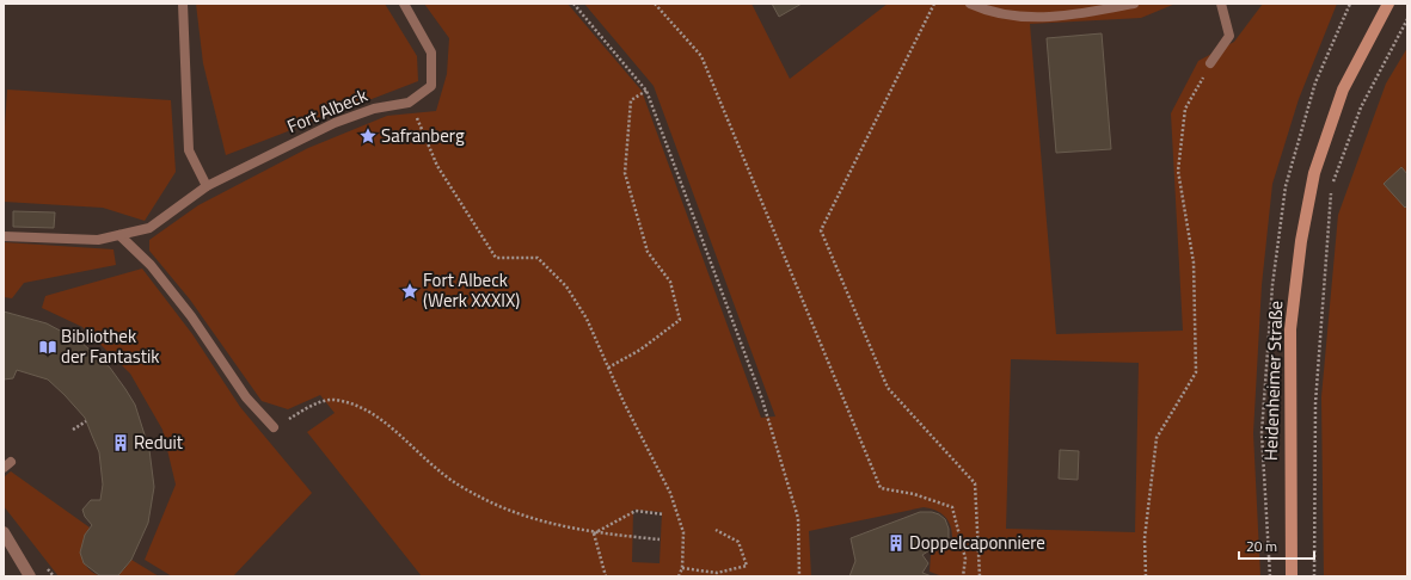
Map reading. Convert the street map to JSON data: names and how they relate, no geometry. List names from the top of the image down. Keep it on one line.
{"streets":{"main road":["Heidenheimer Straße"],"lane":["Fort Albeck"]},"places":{"place":["Safranberg","Fort Albeck (Werk XXXIX)"],"library":["Bibliothek der Fantastik"],"building":["Reduit","Doppelcaponniere"]},"scale_bar":"20 m"}
